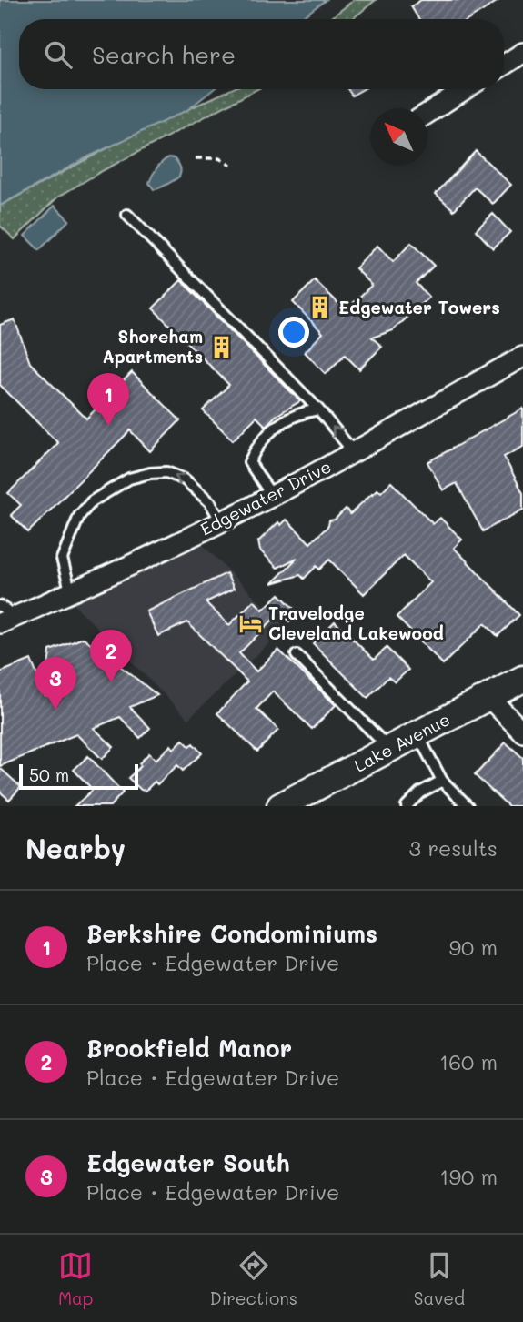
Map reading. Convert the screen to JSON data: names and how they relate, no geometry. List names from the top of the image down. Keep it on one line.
{"streets":{"street":["Edgewater Drive","Lake Avenue"]},"places":{"building":["Edgewater Towers","Shoreham Apartments"],"hotel":["Travelodge Cleveland Lakewood"]},"scale_bar":"50 m","north":"top left","page":{"search":"Search here","pins":["1","2","3"],"scale":"50 m","heading":["Nearby","3 results"],"list":[{"mark":"1","name":"Berkshire Condominiums","note":"Place · Edgewater Drive","value":"90 m"},{"mark":"2","name":"Brookfield Manor","note":"Place · Edgewater Drive","value":"160 m"},{"mark":"3","name":"Edgewater South","note":"Place · Edgewater Drive","value":"190 m"}],"nav":["Map","Directions","Saved"]}}
